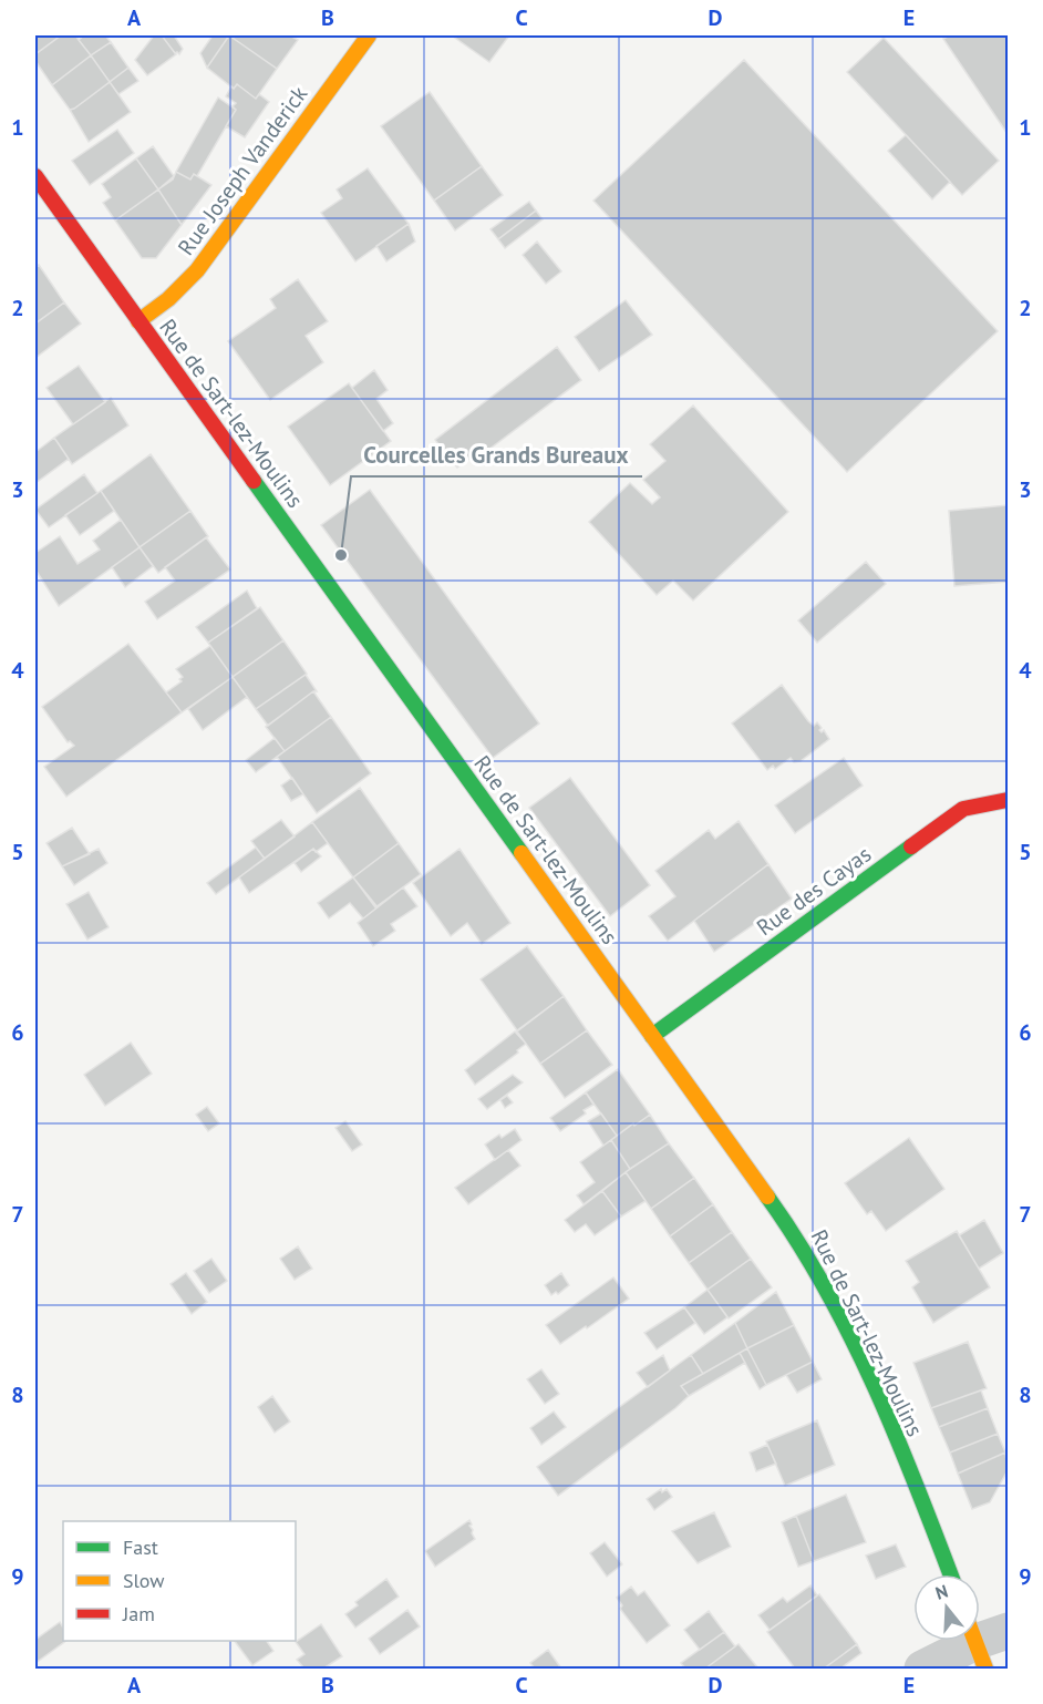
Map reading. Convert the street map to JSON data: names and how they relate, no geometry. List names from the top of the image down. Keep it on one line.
{"streets":{"main road":["Rue Joseph Vanderick","Rue de Sart-lez-Moulins","Rue des Cayas"]},"crossings":[["Rue Joseph Vanderick","Rue de Sart-lez-Moulins"],["Rue de Sart-lez-Moulins","Rue des Cayas"]],"places":["Courcelles Grands Bureaux"],"legend":["Fast","Slow","Jam"],"north":"top","grid":{"columns":["A","B","C","D","E"],"rows":["1","2","3","4","5","6","7","8","9"]}}
